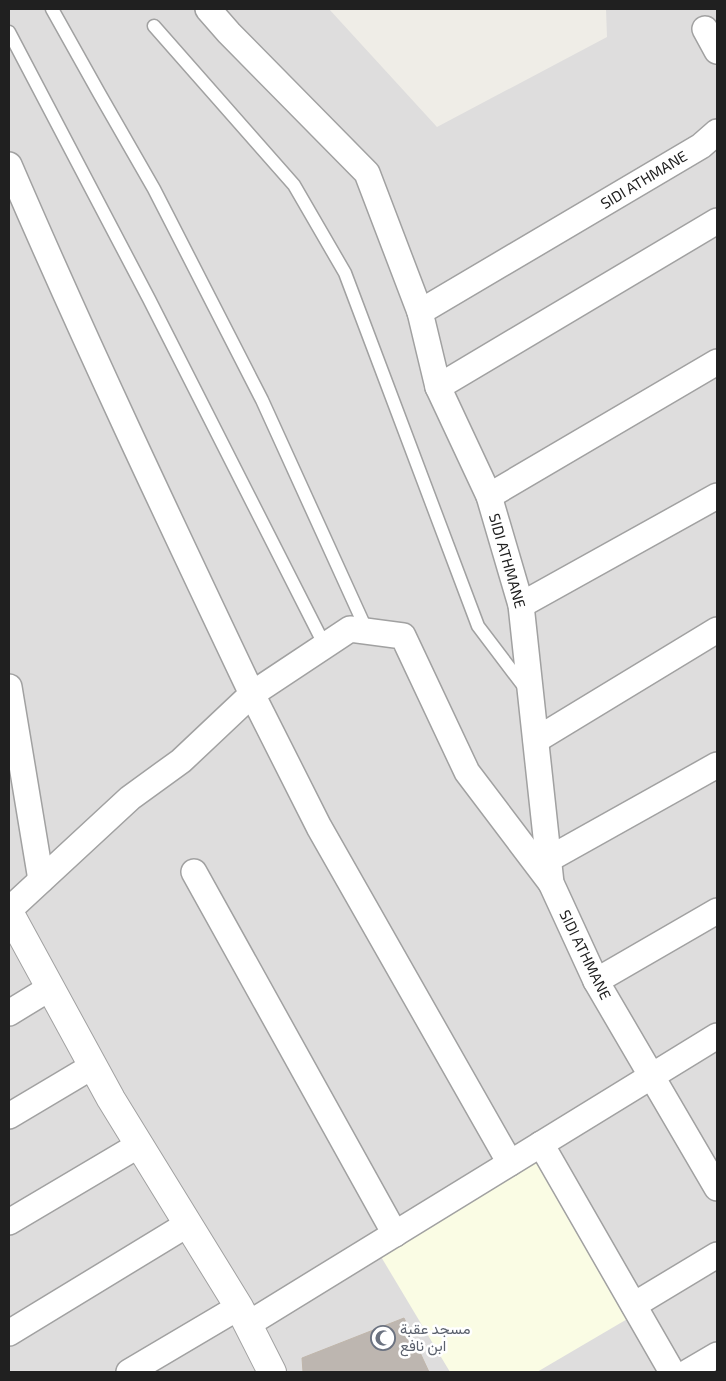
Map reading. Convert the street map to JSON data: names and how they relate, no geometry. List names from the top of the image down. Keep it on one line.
{"streets":{"street":["SIDI ATHMANE"]},"places":{"mosque":["مسجد عقبة ابن نافع"]}}
